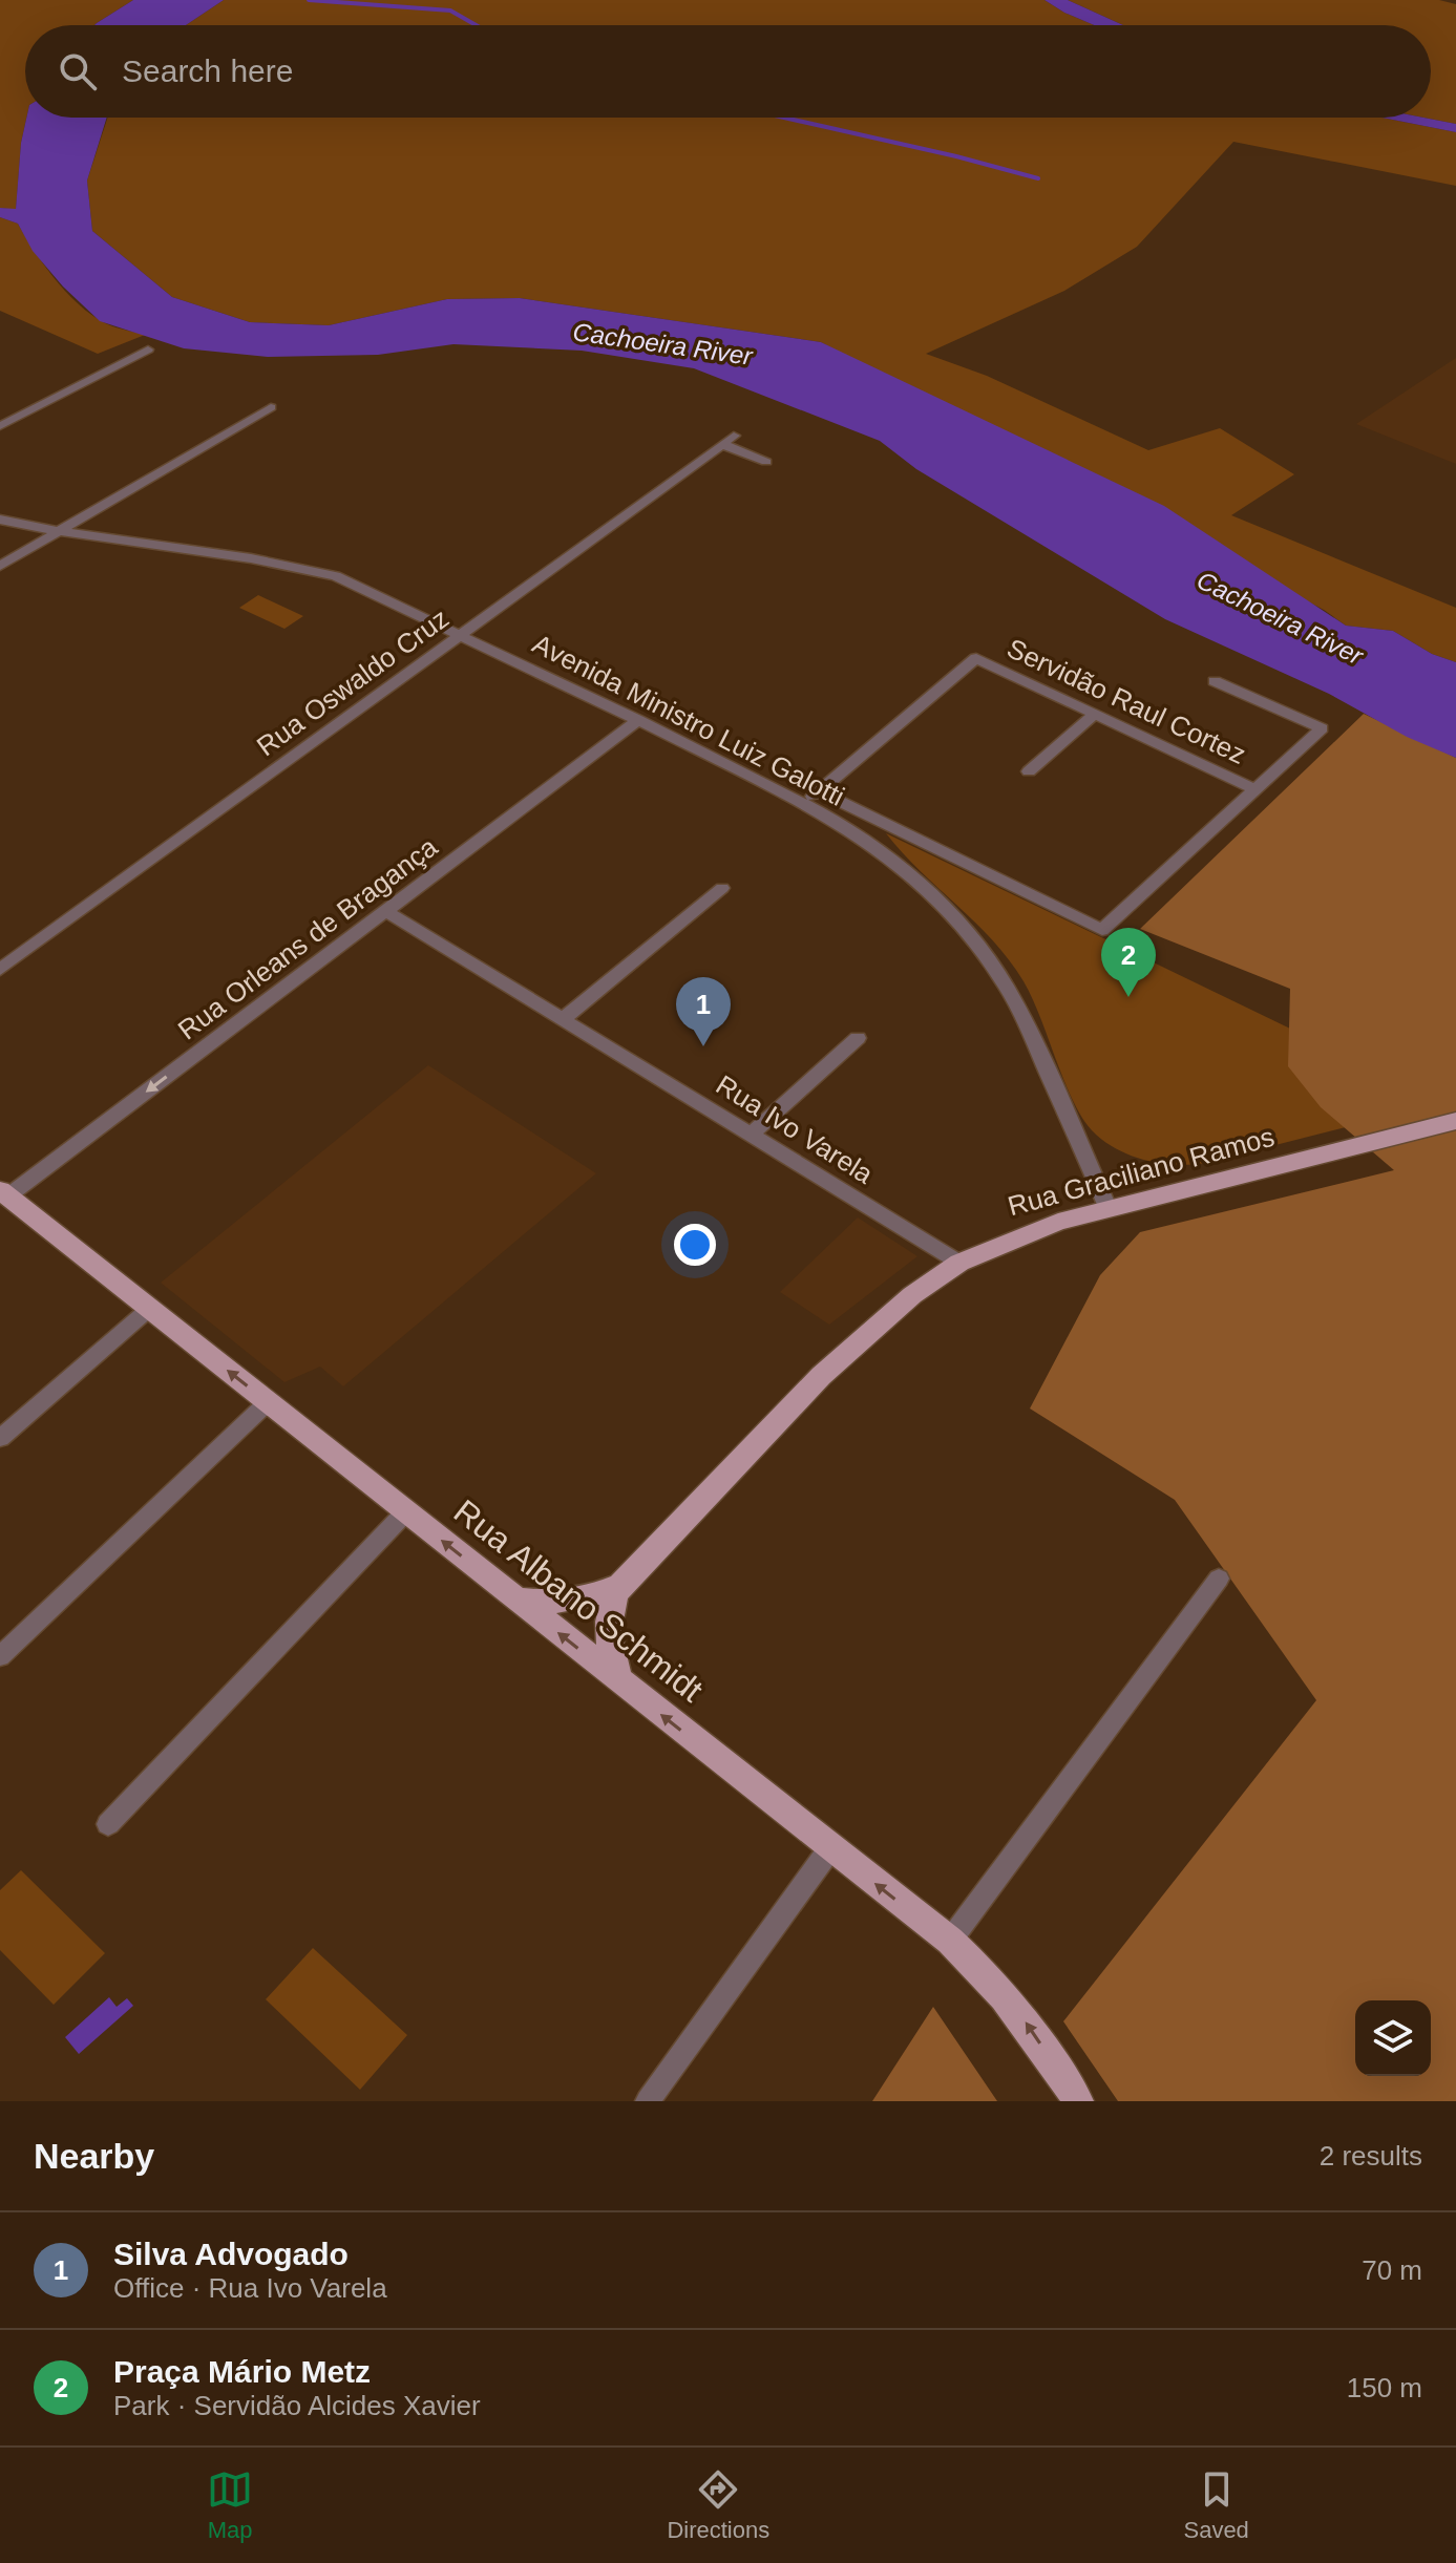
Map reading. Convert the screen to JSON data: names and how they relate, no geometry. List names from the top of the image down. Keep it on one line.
{"streets":{"main road":["Rua Graciliano Ramos","Rua Albano Schmidt"],"street":["Rua Oswaldo Cruz","Servidão Raul Cortez","Avenida Ministro Luiz Galotti","Rua Orleans de Bragança","Rua Ivo Varela"]},"crossings":[["Rua Oswaldo Cruz","Avenida Ministro Luiz Galotti"],["Avenida Ministro Luiz Galotti","Rua Orleans de Bragança"],["Avenida Ministro Luiz Galotti","Rua Graciliano Ramos"],["Rua Orleans de Bragança","Rua Ivo Varela"],["Rua Orleans de Bragança","Rua Albano Schmidt"],["Rua Ivo Varela","Rua Graciliano Ramos"],["Rua Graciliano Ramos","Rua Albano Schmidt"]],"one_way":["Rua Orleans de Bragança","Rua Albano Schmidt"],"water":["Cachoeira River"],"page":{"search":"Search here","pins":["2","1"],"heading":["Nearby","2 results"],"list":[{"mark":"1","name":"Silva Advogado","note":"Office · Rua Ivo Varela","value":"70 m"},{"mark":"2","name":"Praça Mário Metz","note":"Park · Servidão Alcides Xavier","value":"150 m"}],"nav":["Map","Directions","Saved"]}}
